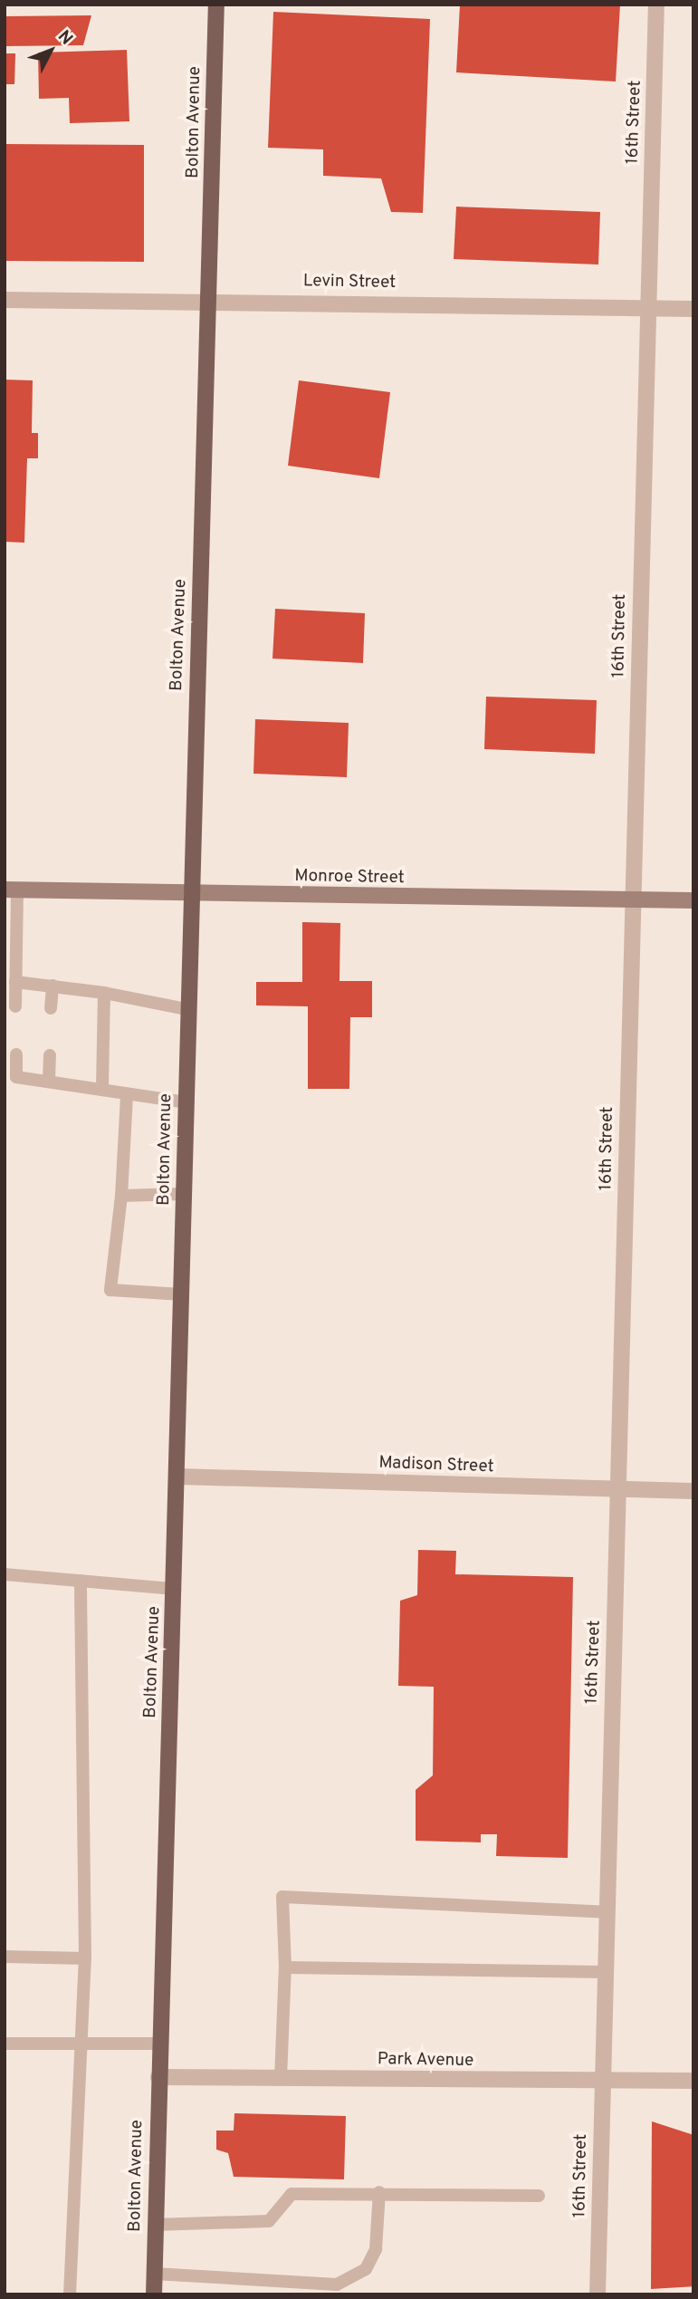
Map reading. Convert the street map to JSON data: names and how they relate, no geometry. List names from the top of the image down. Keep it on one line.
{"streets":{"main road":["Bolton Avenue","Monroe Street"],"street":["16th Street","Levin Street","Madison Street","Park Avenue"]},"crossings":[["Bolton Avenue","Levin Street"],["Bolton Avenue","Monroe Street"],["Bolton Avenue","Madison Street"],["Bolton Avenue","Park Avenue"],["16th Street","Levin Street"],["16th Street","Monroe Street"],["16th Street","Madison Street"],["16th Street","Park Avenue"]],"north":"top right"}
